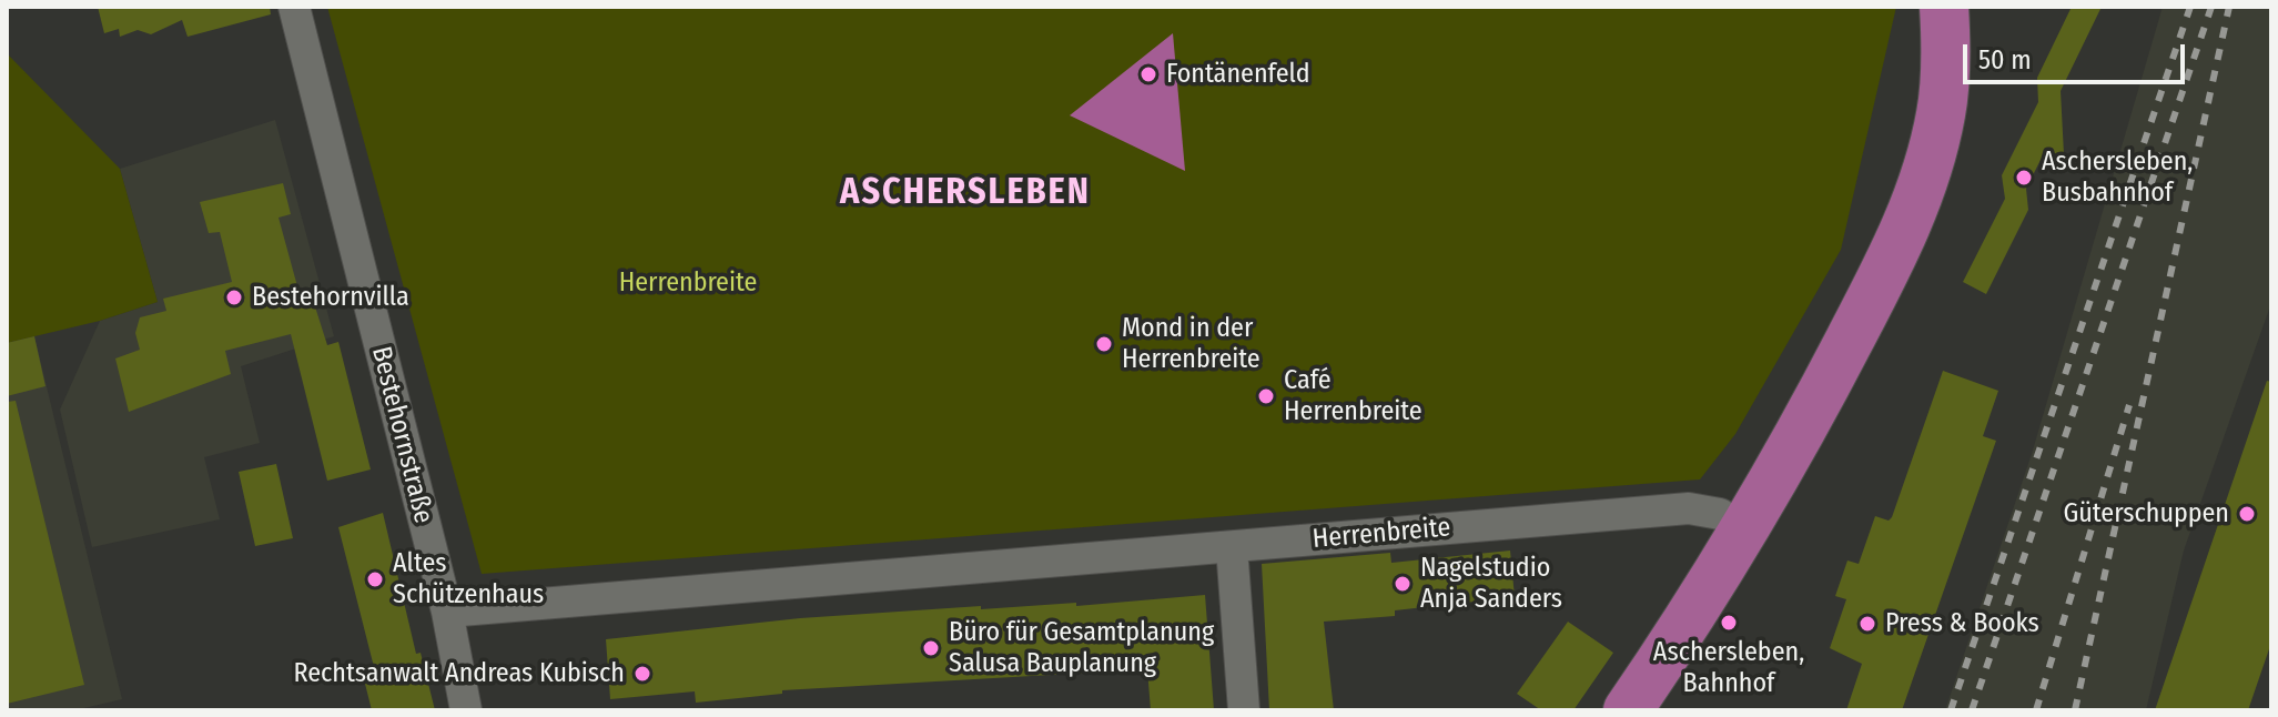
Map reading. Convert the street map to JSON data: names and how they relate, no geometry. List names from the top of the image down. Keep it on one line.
{"streets":{"street":["Bestehornstraße","Herrenbreite"]},"crossings":[["Bestehornstraße","Herrenbreite"]],"districts":["ASCHERSLEBEN"],"parks":["Herrenbreite"],"places":["Fontänenfeld","Aschersleben, Busbahnhof","Bestehornvilla","Mond in der Herrenbreite","Café Herrenbreite","Güterschuppen","Altes Schützenhaus","Nagelstudio Anja Sanders","Aschersleben, Bahnhof","Press & Books","Büro für Gesamtplanung Salusa Bauplanung","Rechtsanwalt Andreas Kubisch"],"scale_bar":"50 m"}
